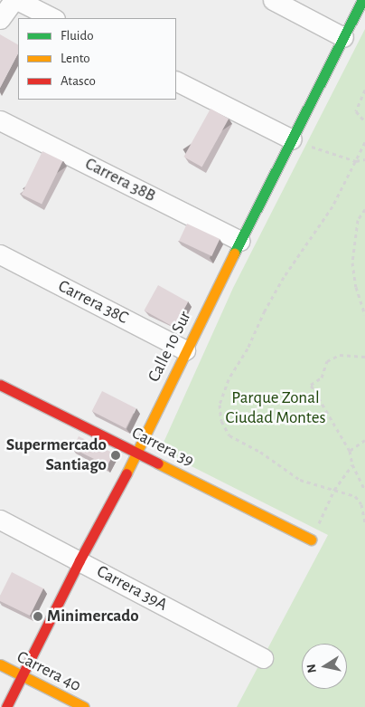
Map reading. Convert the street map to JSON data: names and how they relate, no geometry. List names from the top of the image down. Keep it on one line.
{"streets":{"street":["Carrera 38B","Carrera 38C","Calle 10 Sur","Carrera 39","Carrera 39A","Carrera 40"]},"crossings":[["Carrera 38B","Calle 10 Sur"],["Carrera 38C","Calle 10 Sur"],["Calle 10 Sur","Carrera 39"],["Calle 10 Sur","Carrera 39A"],["Calle 10 Sur","Carrera 40"]],"parks":["Parque Zonal Ciudad Montes"],"places":["Supermercado Santiago","Minimercado"],"legend":["Fluido","Lento","Atasco"],"north":"left"}
